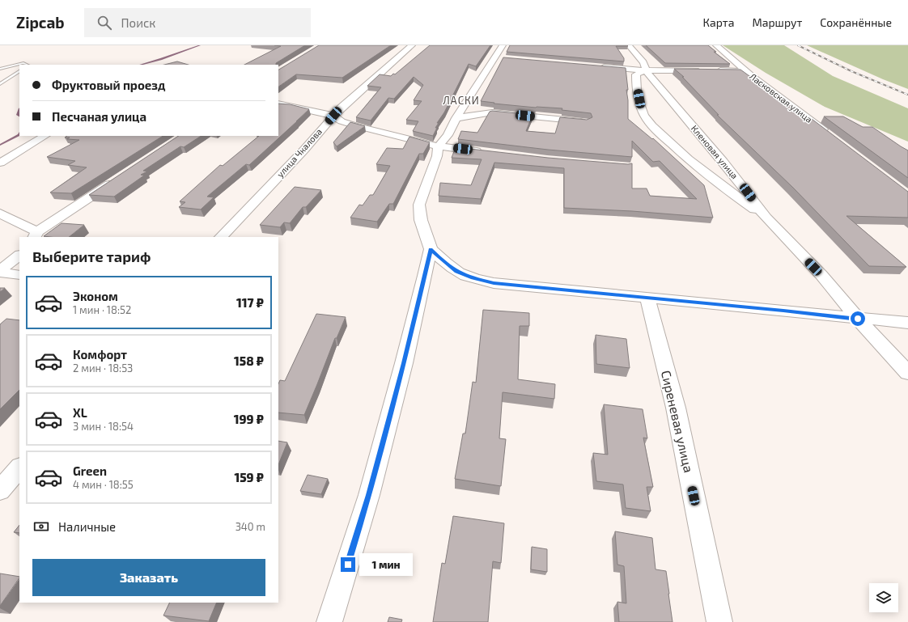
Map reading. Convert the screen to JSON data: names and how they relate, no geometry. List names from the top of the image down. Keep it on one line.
{"streets":{"street":["Ласковская улица","Кленовая улица","улица Чкалова","Сиреневая улица"]},"districts":["ЛАСКИ"],"page":{"header":"Zipcab","search":"Поиск","nav":["Карта","Маршрут","Сохранённые"],"banner":["Фруктовый проезд","Песчаная улица"],"heading":"Выберите тариф","list":[{"name":"Эконом","note":"1 мин · 18:52","value":"117 ₽"},{"name":"Комфорт","note":"2 мин · 18:53","value":"158 ₽"},{"name":"XL","note":"3 мин · 18:54","value":"199 ₽"},{"name":"Green","note":"4 мин · 18:55","value":"159 ₽"}],"pay":["Наличные","340 m"],"buttons":"Заказать","bubble":"1 мин"}}
